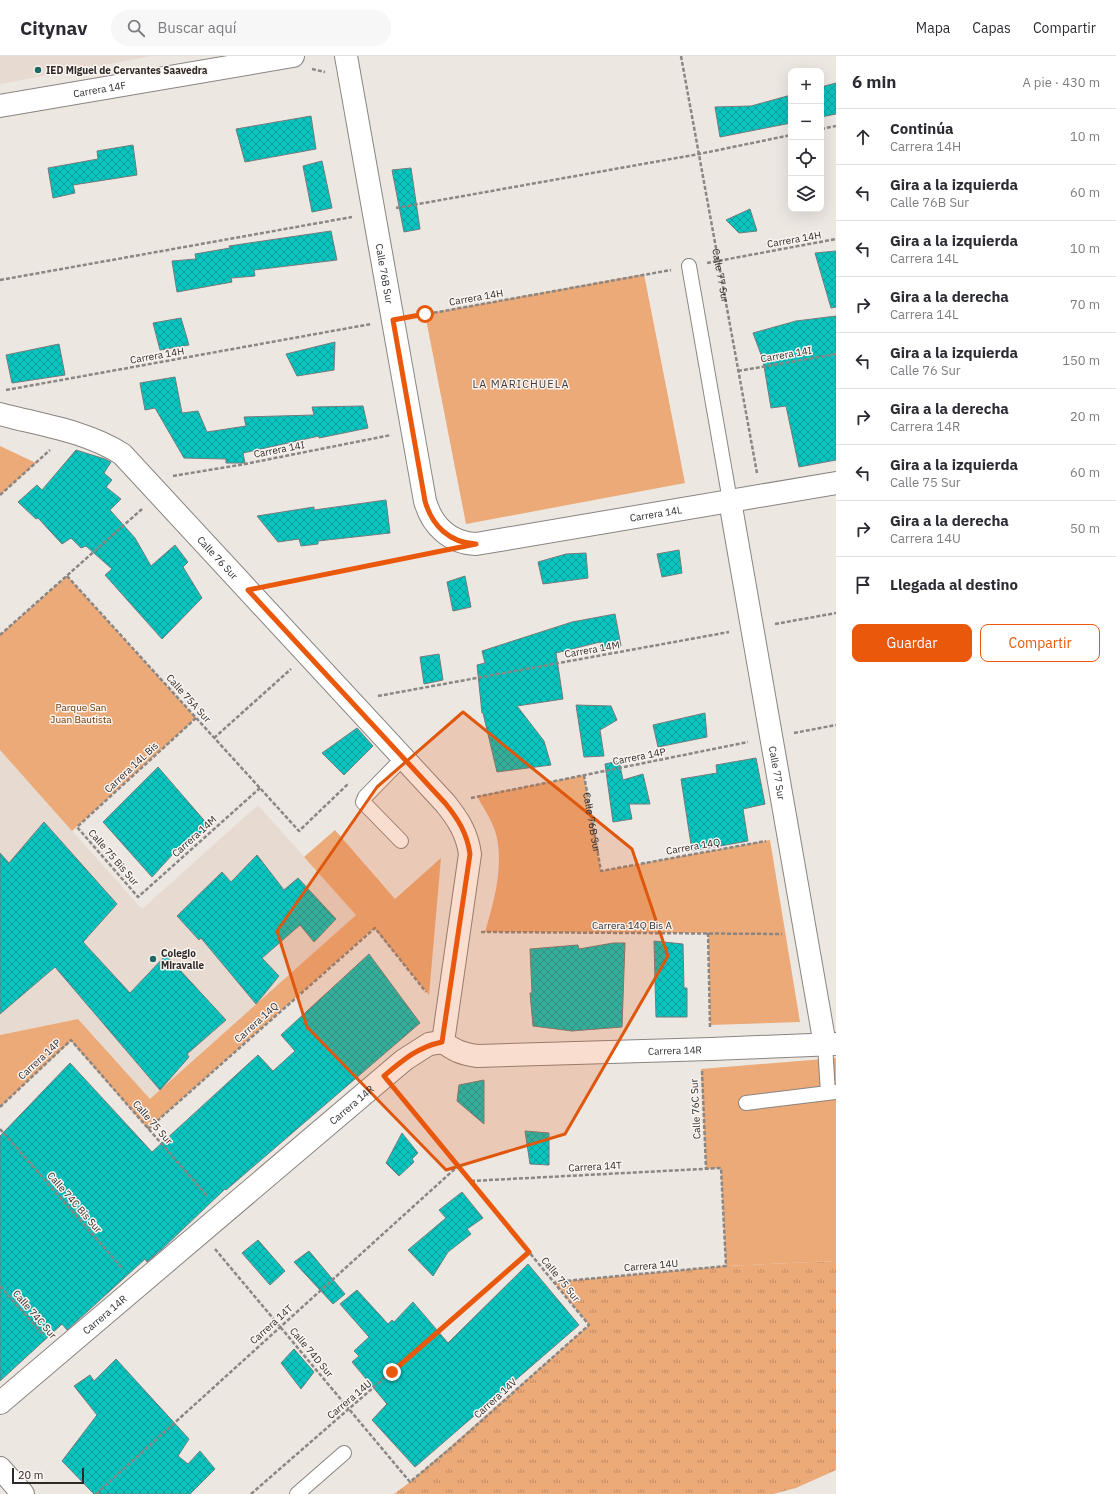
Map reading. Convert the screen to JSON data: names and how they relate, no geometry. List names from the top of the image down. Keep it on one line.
{"streets":{"street":["Carrera 14F","Calle 76B Sur","Calle 77 Sur","Carrera 14L","Calle 76 Sur","Carrera 14R"],"path":["Carrera 14H","Carrera 14I","Carrera 14M","Calle 75A Sur","Carrera 14P","Carrera 14L Bis","Carrera 14Q","Calle 75 Bis Sur","Carrera 14Q Bis A","Calle 76C Sur","Calle 75 Sur","Carrera 14T","Calle 74C Bis Sur","Carrera 14U","Calle 74C Sur","Calle 74D Sur","Carrera 14V"]},"crossings":[["Carrera 14H","Calle 76B Sur"],["Carrera 14H","Calle 77 Sur"],["Calle 76B Sur","Carrera 14I"],["Calle 76B Sur","Carrera 14L"],["Calle 76B Sur","Carrera 14P"],["Calle 76B Sur","Carrera 14Q"],["Calle 77 Sur","Carrera 14I"],["Calle 77 Sur","Carrera 14L"],["Calle 77 Sur","Carrera 14M"],["Calle 77 Sur","Carrera 14P"],["Calle 77 Sur","Carrera 14Q"],["Calle 77 Sur","Carrera 14Q Bis A"],["Calle 77 Sur","Carrera 14R"],["Carrera 14I","Calle 76 Sur"],["Calle 76 Sur","Carrera 14M"],["Calle 76 Sur","Carrera 14P"],["Calle 76 Sur","Carrera 14Q"],["Calle 76 Sur","Carrera 14Q Bis A"],["Calle 76 Sur","Carrera 14R"],["Carrera 14M","Calle 75A Sur"],["Carrera 14M","Calle 75 Bis Sur"],["Calle 75A Sur","Carrera 14L Bis"],["Carrera 14P","Calle 75 Sur"],["Carrera 14L Bis","Calle 75 Bis Sur"],["Carrera 14Q","Calle 75 Sur"],["Carrera 14Q Bis A","Calle 76C Sur"],["Carrera 14R","Calle 76C Sur"],["Carrera 14R","Calle 75 Sur"],["Carrera 14R","Calle 74C Bis Sur"],["Carrera 14R","Calle 74C Sur"],["Carrera 14R","Calle 74D Sur"],["Calle 76C Sur","Carrera 14T"],["Calle 75 Sur","Carrera 14T"],["Calle 75 Sur","Carrera 14U"],["Calle 75 Sur","Carrera 14V"],["Carrera 14T","Carrera 14U"],["Carrera 14T","Calle 74D Sur"],["Carrera 14U","Calle 74D Sur"],["Calle 74D Sur","Carrera 14V"]],"districts":["LA MARICHUELA"],"parks":["Parque San Juan Bautista"],"places":["IED Miguel de Cervantes Saavedra","Colegio Miravalle"],"scale_bar":"20 m","page":{"header":"Citynav","search":"Buscar aquí","nav":["Mapa","Capas","Compartir"],"heading":["6 min","A pie · 430 m"],"map_buttons":["+","−"],"list":[["Continúa","Carrera 14H","10 m"],["Gira a la izquierda","Calle 76B Sur","60 m"],["Gira a la izquierda","Carrera 14L","10 m"],["Gira a la derecha","Carrera 14L","70 m"],["Gira a la izquierda","Calle 76 Sur","150 m"],["Gira a la derecha","Carrera 14R","20 m"],["Gira a la izquierda","Calle 75 Sur","60 m"],["Gira a la derecha","Carrera 14U","50 m"],"Llegada al destino"],"buttons":["Guardar","Compartir"],"scale":"20 m"}}
